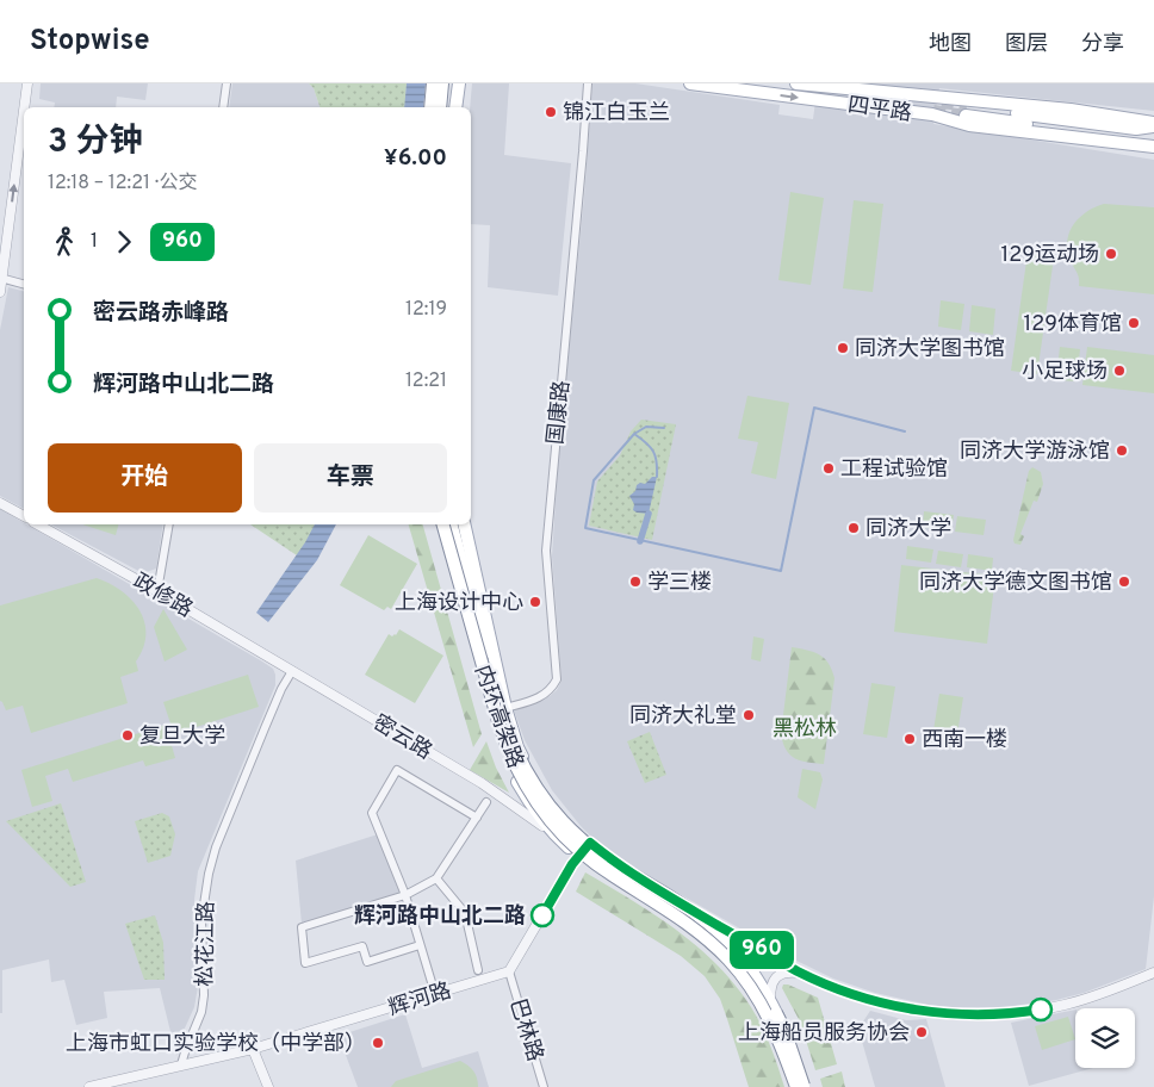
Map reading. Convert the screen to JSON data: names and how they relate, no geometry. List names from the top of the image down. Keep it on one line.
{"streets":{"main road":["四平路","内环高架路"],"street":["国康路","政修路","密云路","松花江路","辉河路","巴林路"]},"crossings":[["政修路","密云路"],["政修路","松花江路"],["密云路","松花江路"],["松花江路","辉河路"],["辉河路","巴林路"]],"parks":["黑松林"],"places":["锦江白玉兰","129运动场","129体育馆","同济大学图书馆","小足球场","同济大学游泳馆","工程试验馆","同济大学","学三楼","同济大学德文图书馆","上海设计中心","同济大礼堂","复旦大学","西南一楼","辉河路中山北二路","上海船员服务协会","上海市虹口实验学校（中学部）"],"lines":["bus line 960"],"page":{"header":"Stopwise","nav":["地图","图层","分享"],"on_map":"960","heading":["3 分钟","12:18 – 12:21 · 公交","¥6.00"],"legs":["1","960"],"list":[{"name":"密云路赤峰路","value":"12:19"},{"name":"辉河路中山北二路","value":"12:21"}],"buttons":["开始","车票"]}}
